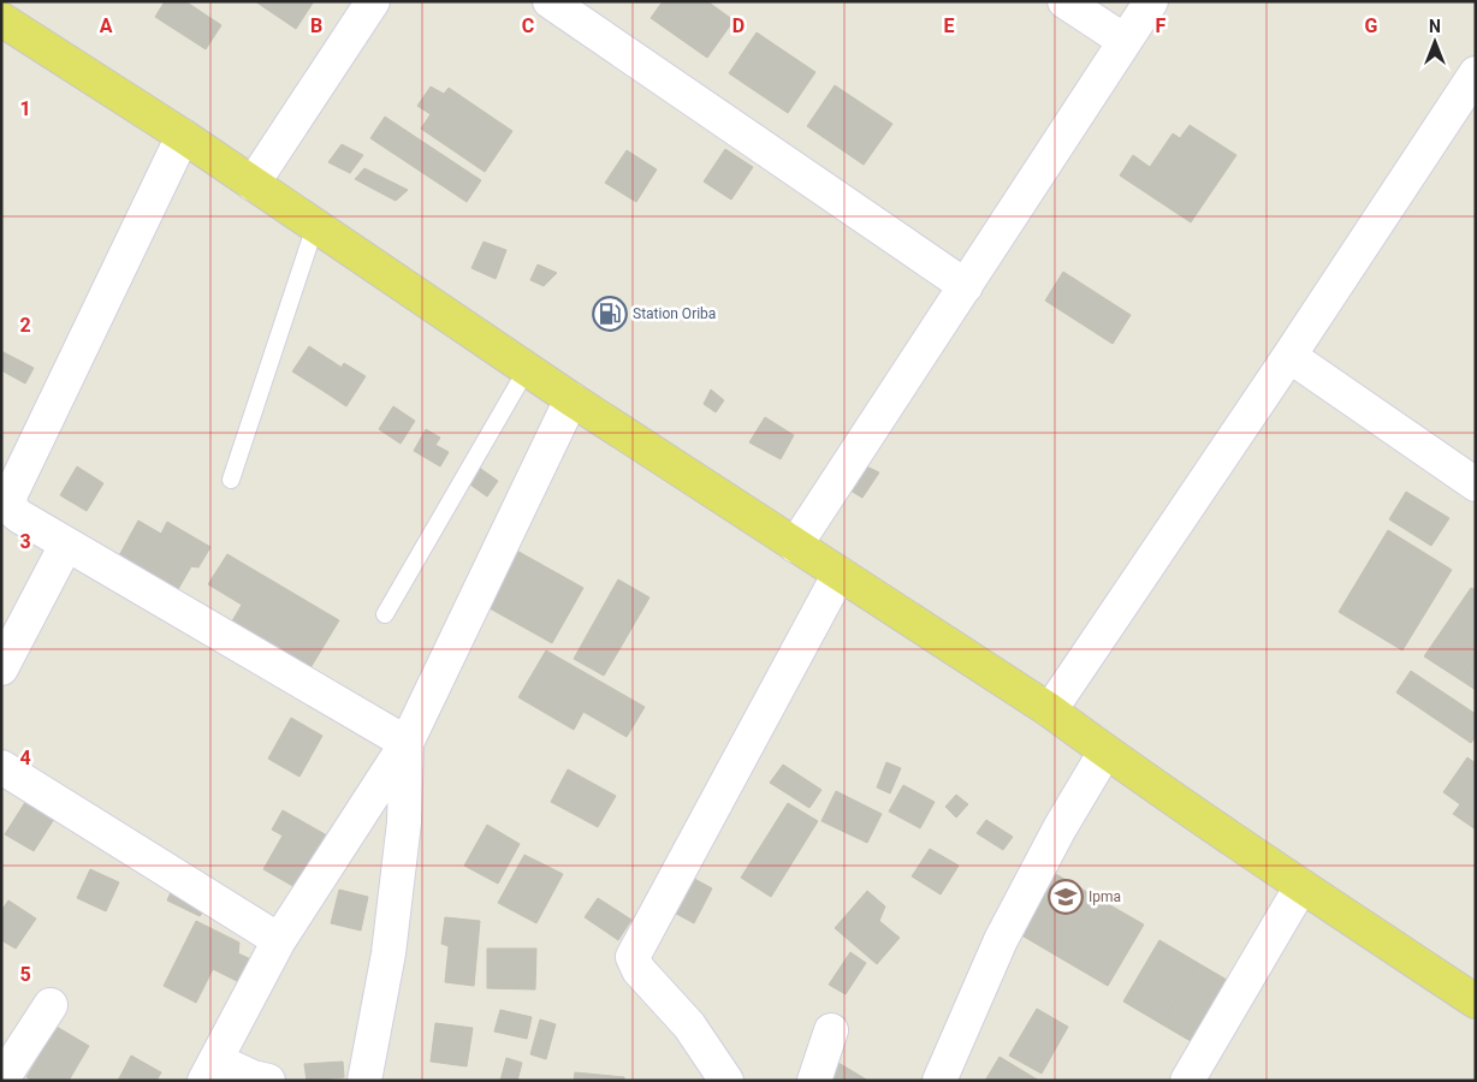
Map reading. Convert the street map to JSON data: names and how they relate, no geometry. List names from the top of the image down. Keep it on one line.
{"places":{"fuel station":["Station Oriba"],"school or university":["Ipma"]},"north":"top","grid":{"columns":["A","B","C","D","E","F","G"],"rows":["1","2","3","4","5"]}}
